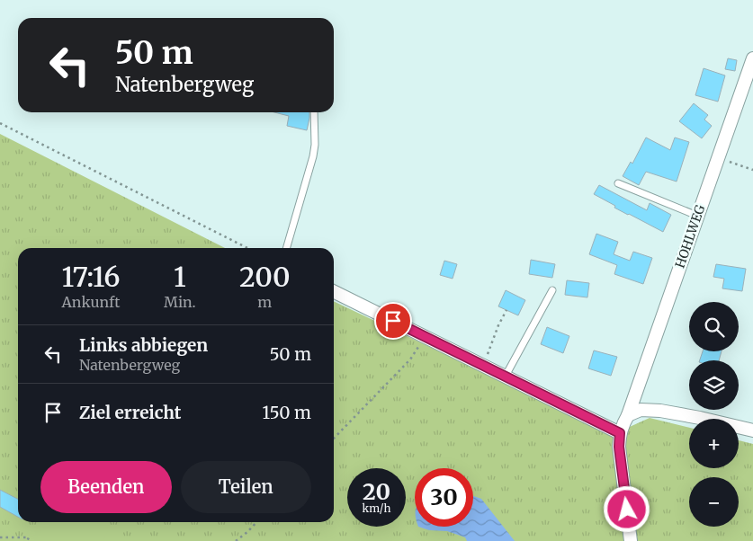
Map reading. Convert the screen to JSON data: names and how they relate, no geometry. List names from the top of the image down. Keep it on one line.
{"streets":{"street":["HOHLWEG"]},"page":{"turn":["50 m","Natenbergweg"],"eta":["17:16","Ankunft","1","Min.","200","m"],"map_buttons":["+","−"],"list":[{"name":"Links abbiegen","note":"Natenbergweg","value":"50 m"},{"name":"Ziel erreicht","value":"150 m"}],"buttons":["Beenden","Teilen"],"speed":"20 km/h","limit":"30"}}
